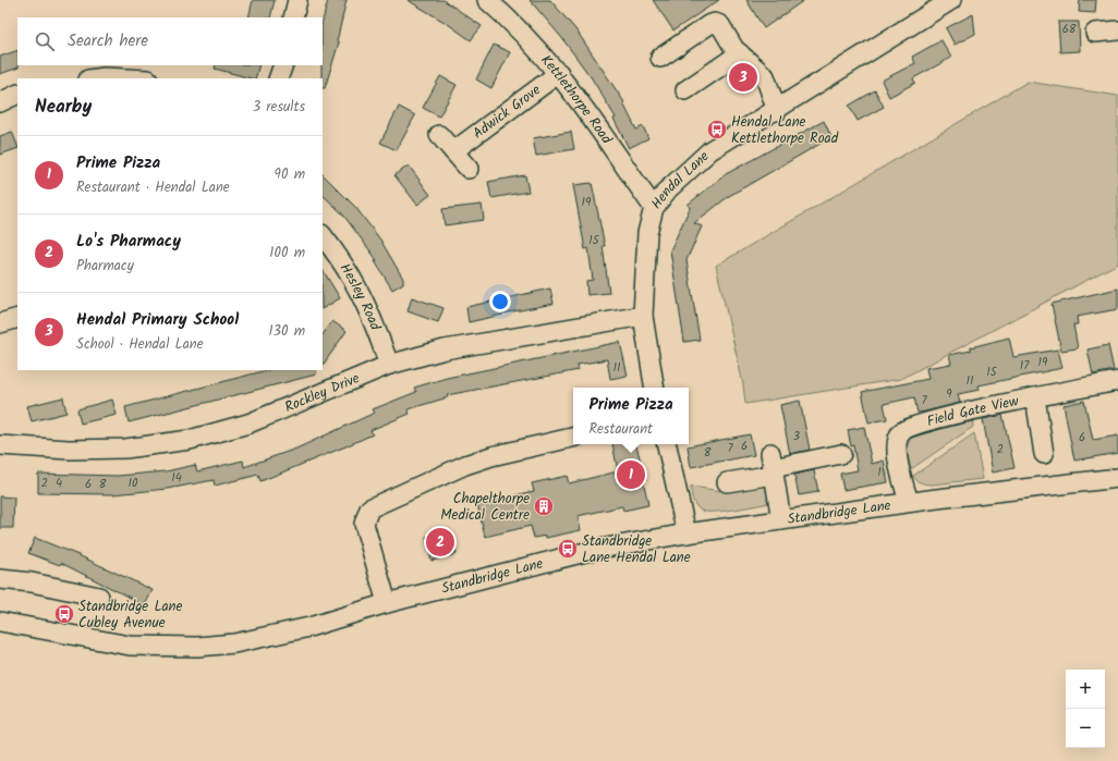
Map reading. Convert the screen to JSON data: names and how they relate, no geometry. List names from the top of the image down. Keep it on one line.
{"streets":{"street":["Kettlethorpe Road","Adwick Grove","Hendal Lane","Hesley Road","Rockley Drive","Field Gate View","Standbridge Lane"]},"crossings":[["Kettlethorpe Road","Adwick Grove"],["Kettlethorpe Road","Hendal Lane"],["Hendal Lane","Rockley Drive"],["Hesley Road","Rockley Drive"],["Field Gate View","Standbridge Lane"]],"places":{"bus stop":["Hendal Lane Kettlethorpe Road","Standbridge Lane Hendal Lane","Standbridge Lane Cubley Avenue"],"building":["Chapelthorpe Medical Centre"]},"house_numbers":["68","19","15","19","17","11","15","11","9","7","3","6","6","7","2","8","1","14","2","4","10","6","8"],"page":{"search":"Search here","pins":["3","1","2"],"heading":["Nearby","3 results"],"list":[{"mark":"1","name":"Prime Pizza","note":"Restaurant · Hendal Lane","value":"90 m"},{"mark":"2","name":"Lo's Pharmacy","note":"Pharmacy","value":"100 m"},{"mark":"3","name":"Hendal Primary School","note":"School · Hendal Lane","value":"130 m"}],"popup":["Prime Pizza","Restaurant"],"map_buttons":["+","−"]}}
